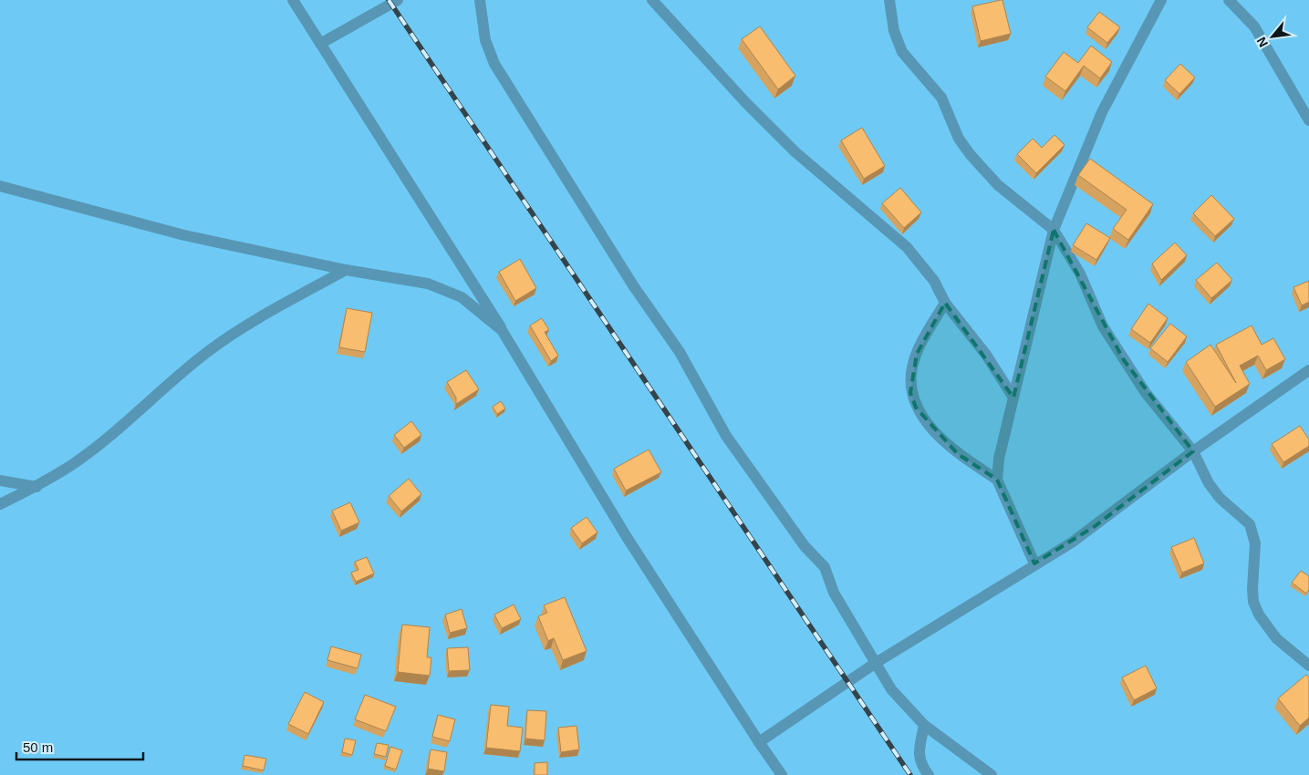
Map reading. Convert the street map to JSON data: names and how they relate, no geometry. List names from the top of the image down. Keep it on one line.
{"scale_bar":"50 m","north":"bottom left"}
